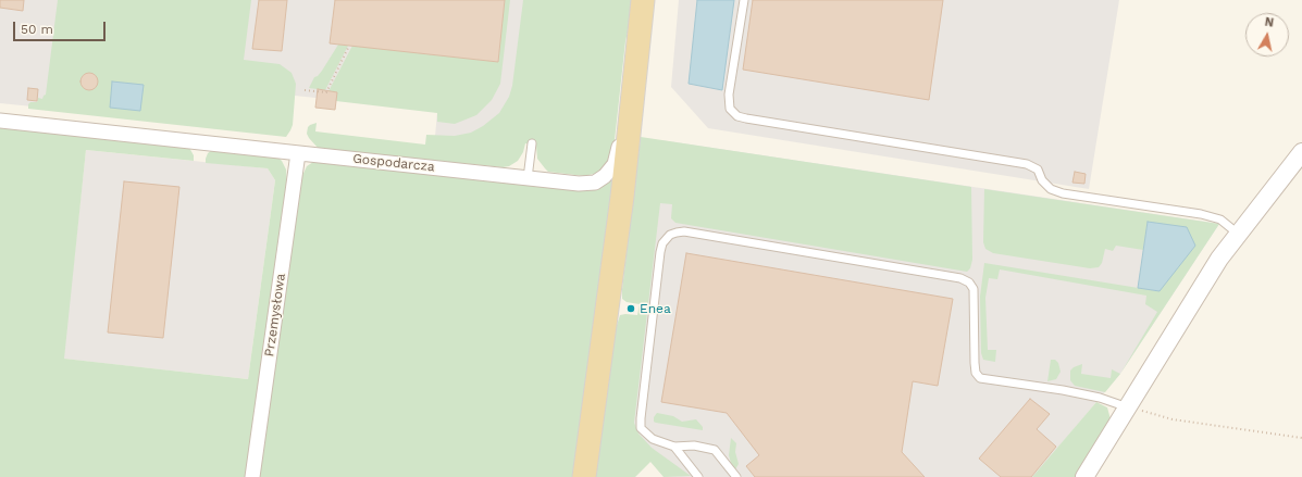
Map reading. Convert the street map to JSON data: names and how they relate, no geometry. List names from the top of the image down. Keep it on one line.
{"streets":{"street":["Gospodarcza","Przemysłowa"]},"crossings":[["Gospodarcza","Przemysłowa"]],"places":["Enea"],"scale_bar":"50 m","north":"top"}
